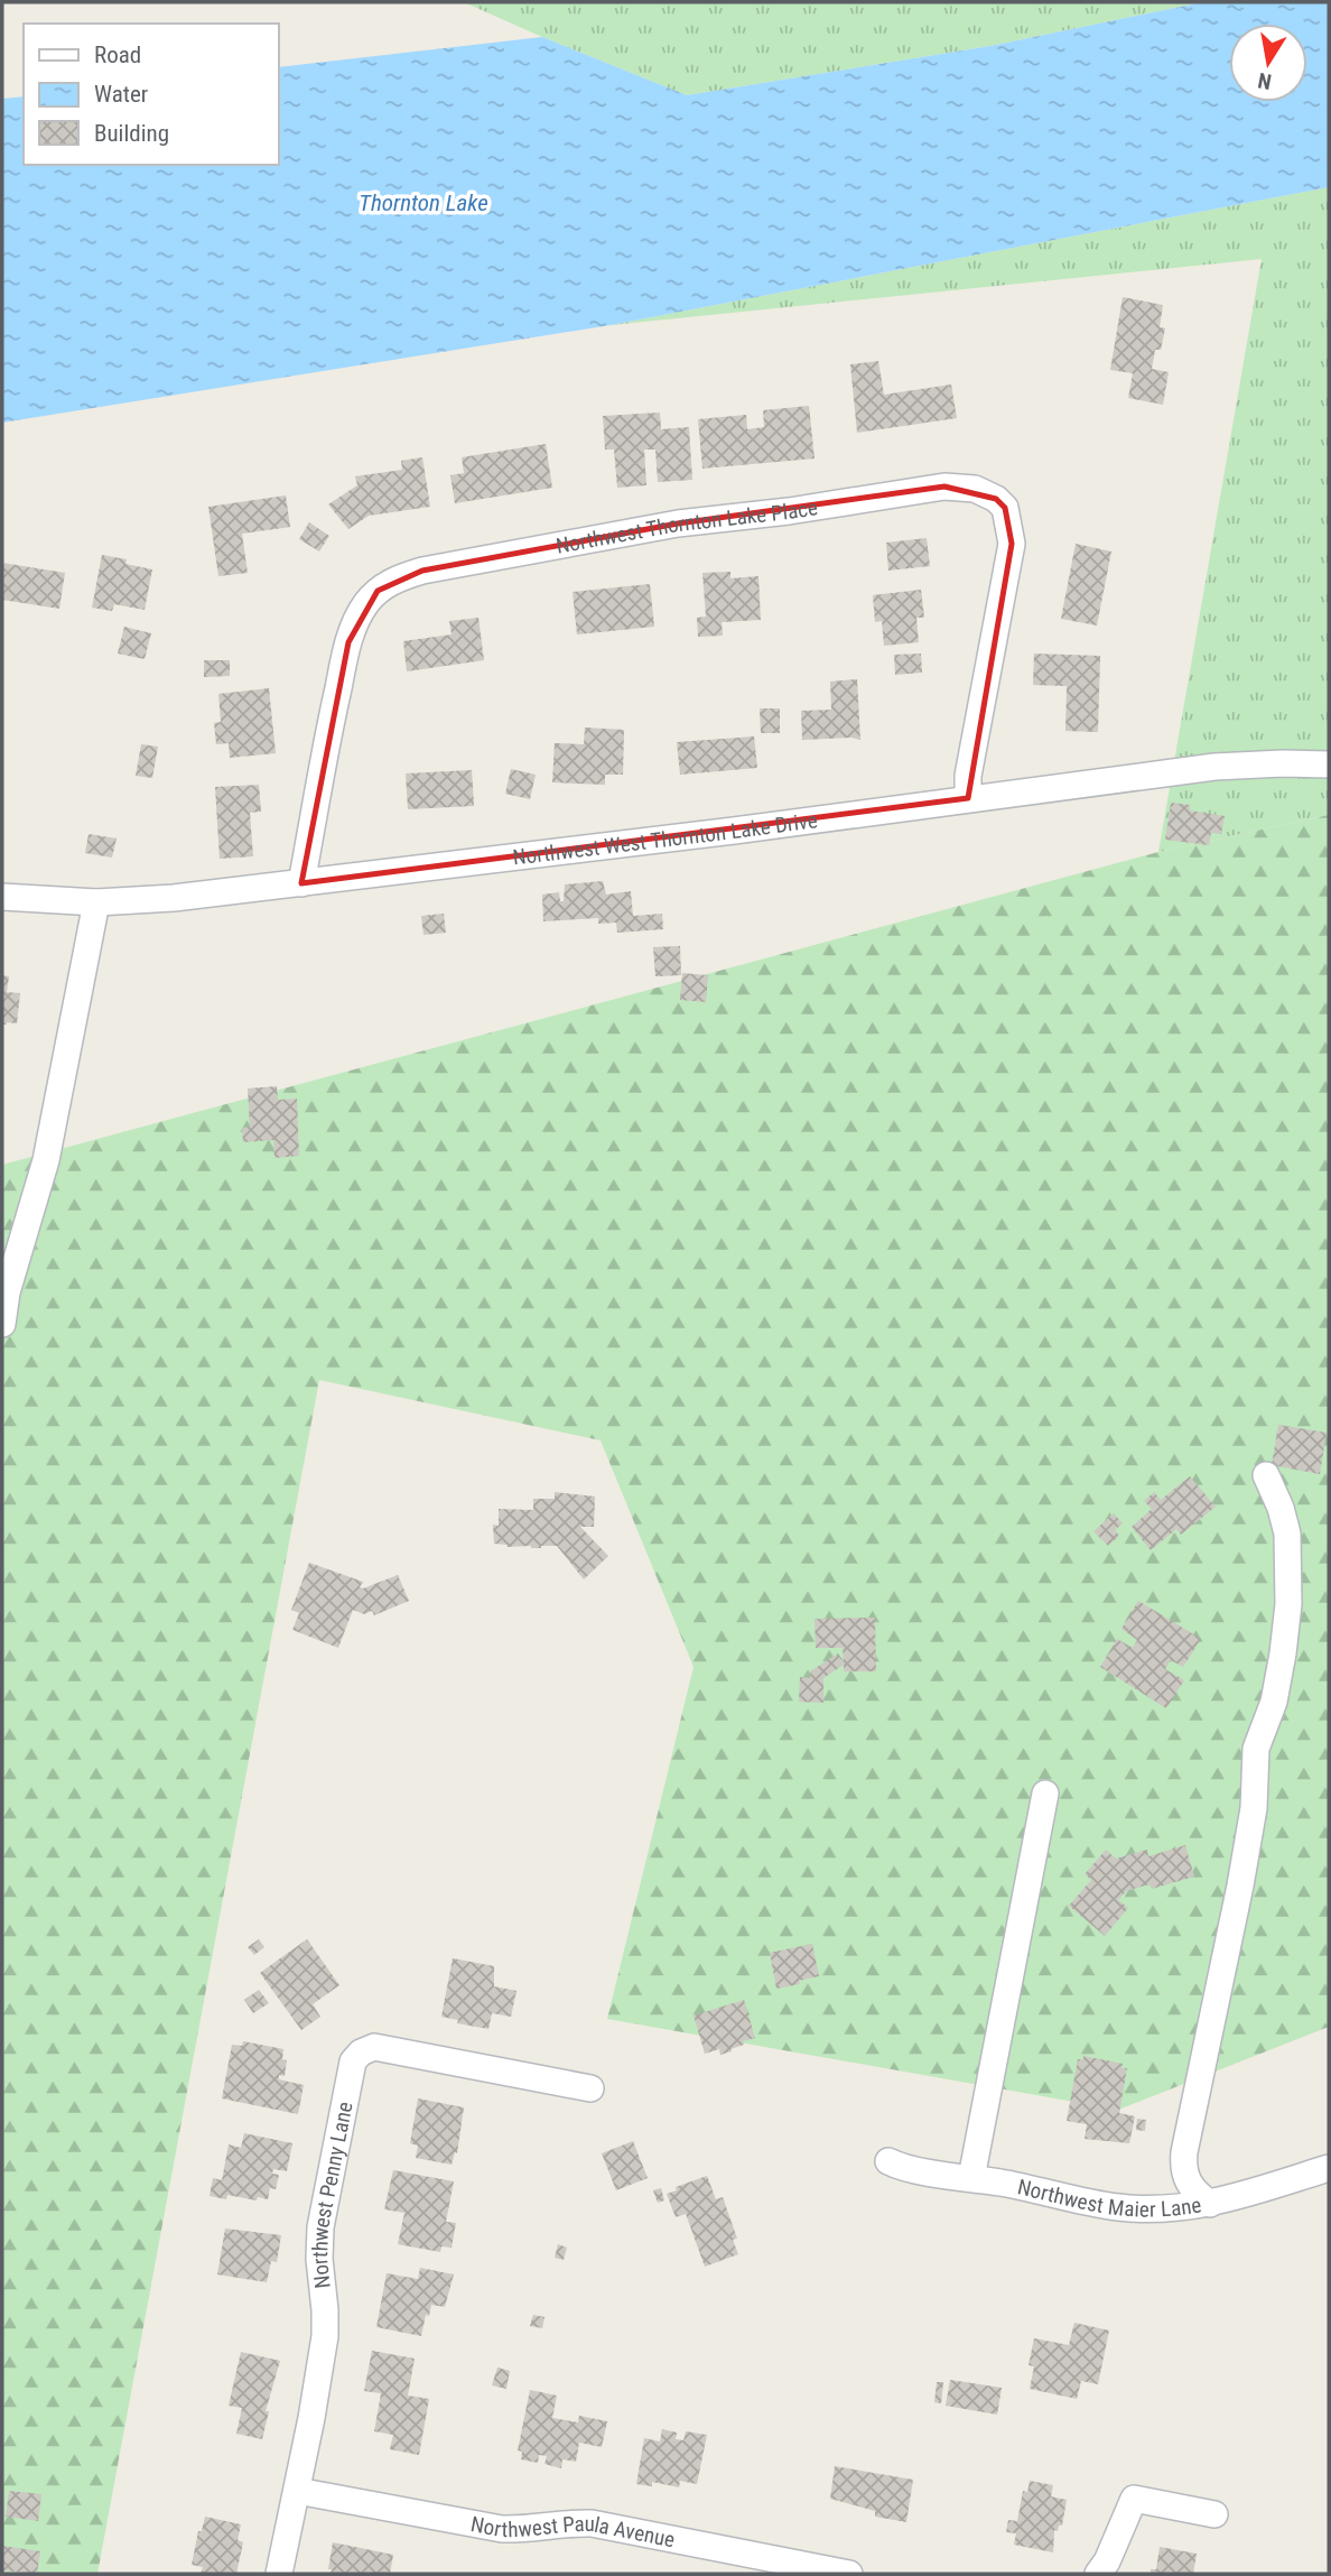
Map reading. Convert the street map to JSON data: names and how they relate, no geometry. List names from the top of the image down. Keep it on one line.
{"streets":{"street":["Northwest Thornton Lake Place","Northwest West Thornton Lake Drive","Northwest Maier Lane","Northwest Penny Lane","Northwest Paula Avenue"]},"crossings":[["Northwest Thornton Lake Place","Northwest West Thornton Lake Drive"],["Northwest Penny Lane","Northwest Paula Avenue"]],"water":["Thornton Lake"],"legend":["Road","Water","Building"],"north":"bottom"}
